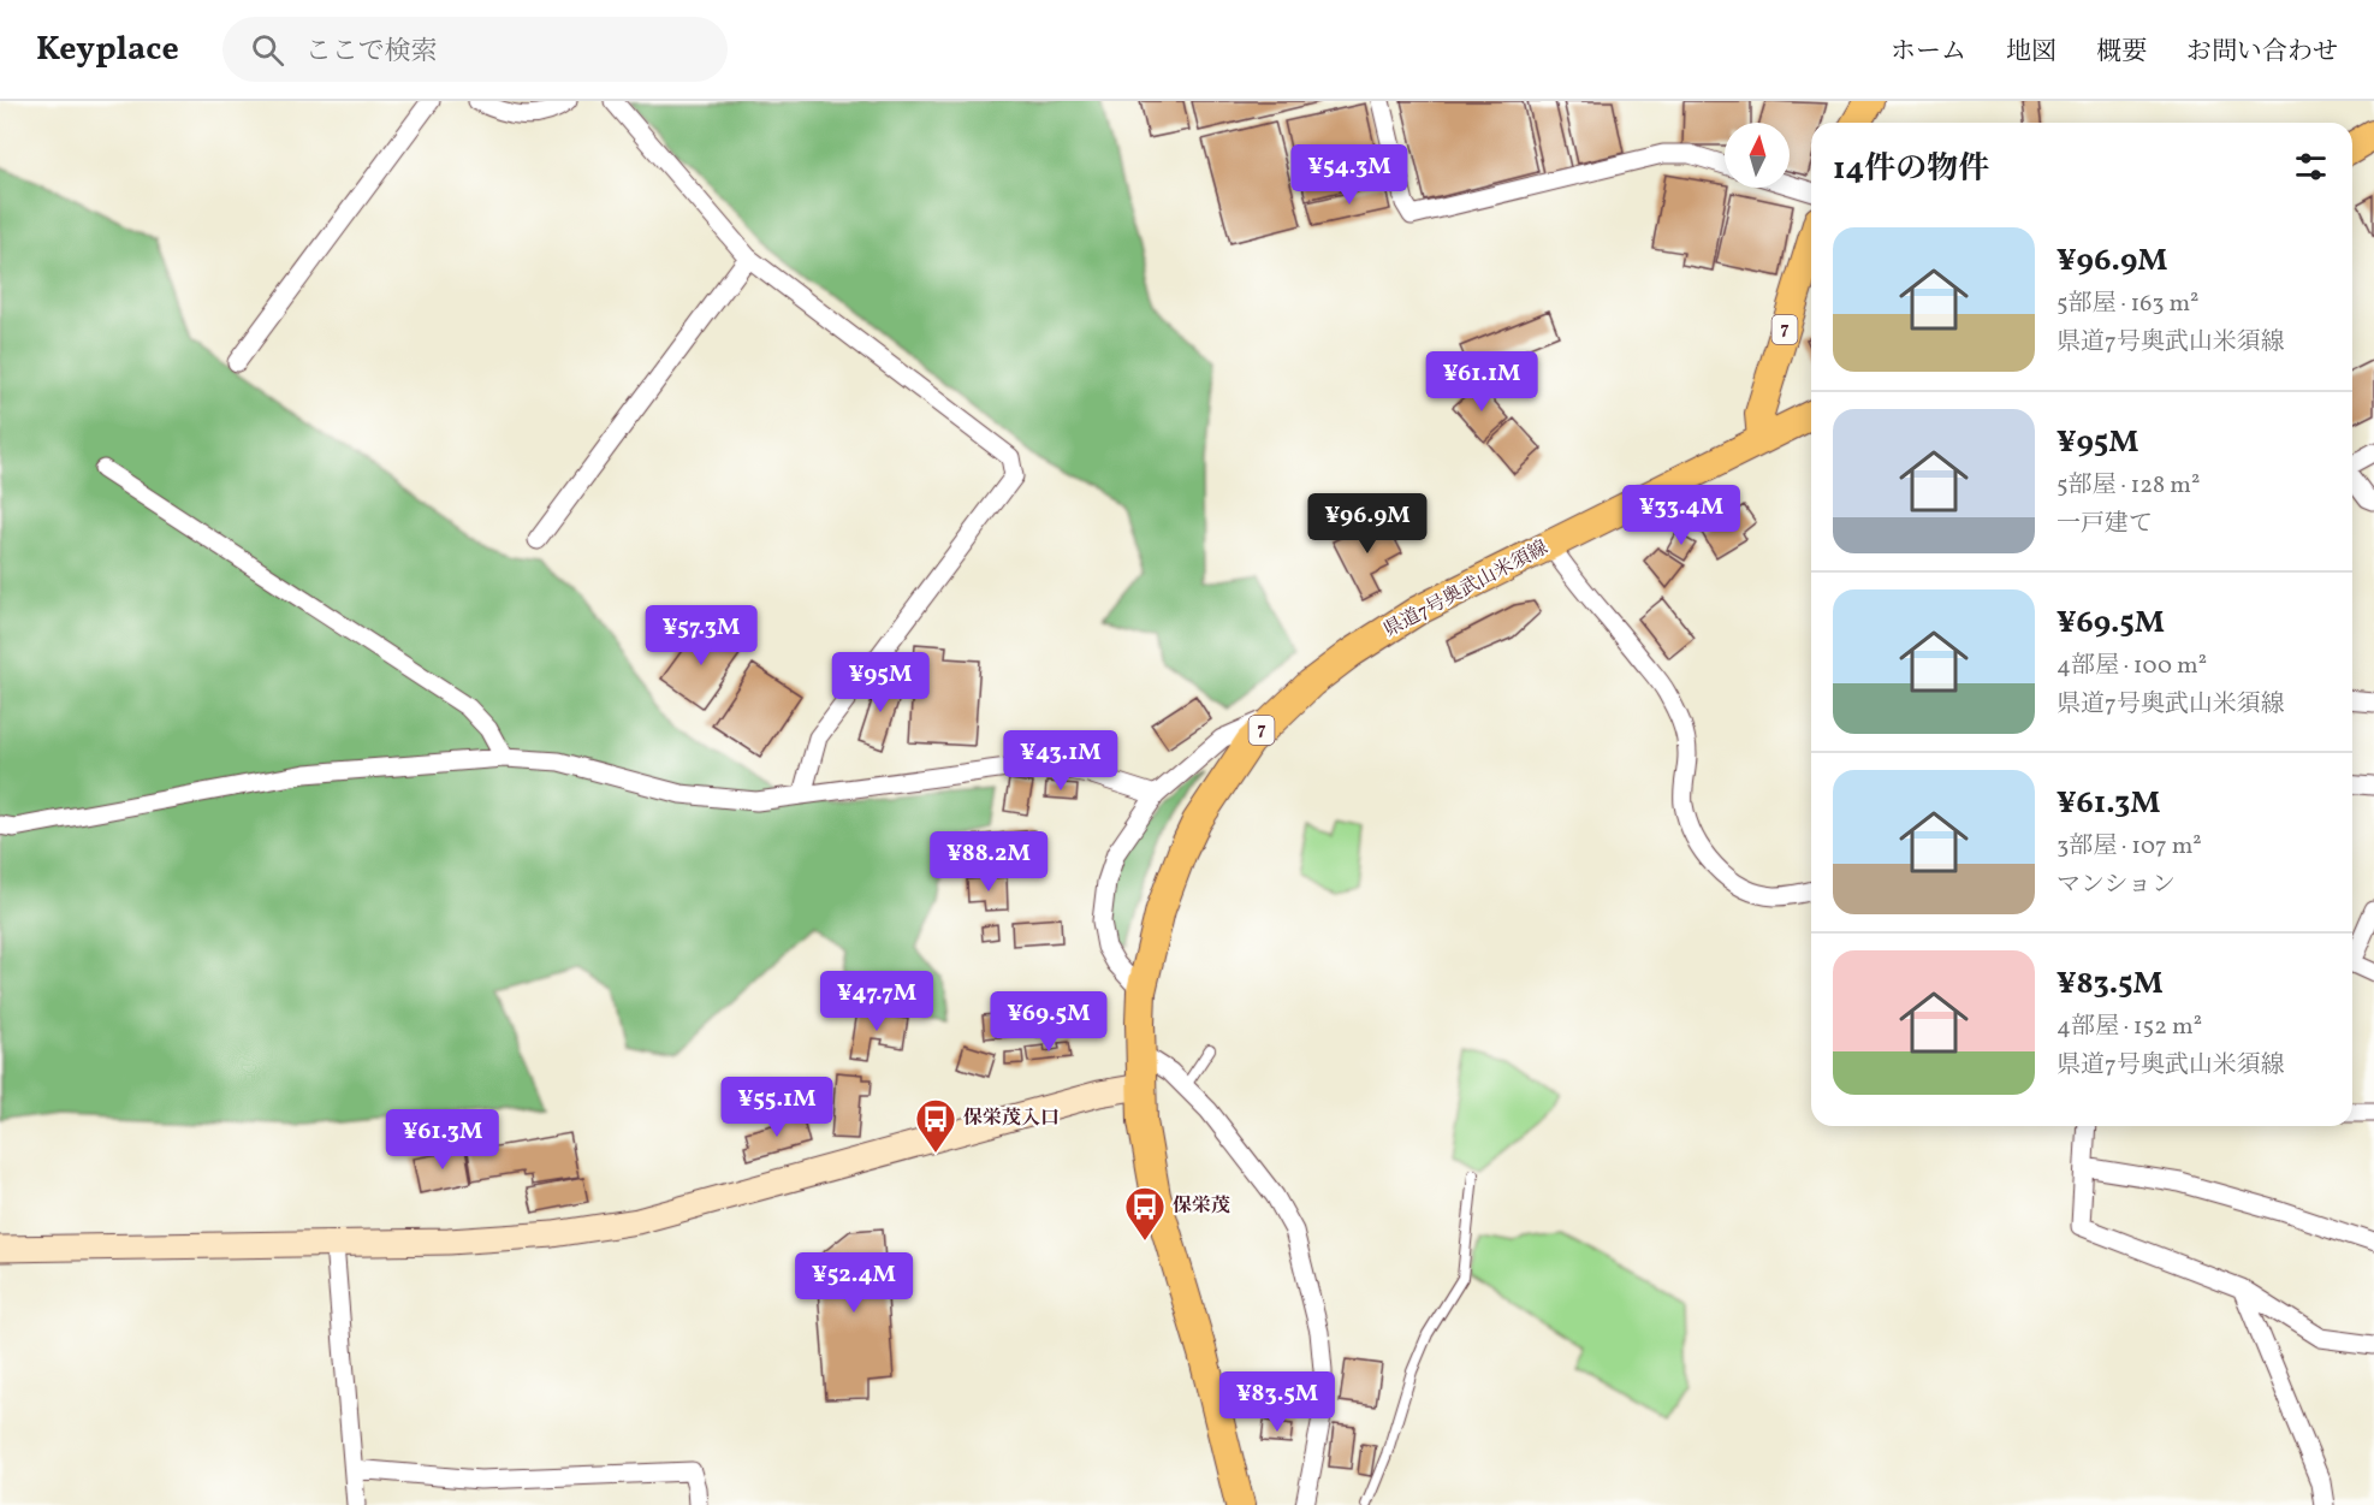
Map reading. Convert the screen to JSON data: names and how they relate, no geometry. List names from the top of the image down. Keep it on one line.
{"streets":{"main road":["7","県道7号奥武山米須線"]},"crossings":[["7","県道7号奥武山米須線"]],"places":{"bus stop":["保栄茂入口","保栄茂"]},"north":"top","page":{"header":"Keyplace","search":"ここで検索","nav":["ホーム","地図","概要","お問い合わせ"],"heading":"14件の物件","price":["¥54.3M","¥61.1M","¥33.4M","¥96.9M","¥57.3M","¥95M","¥43.1M","¥88.2M","¥47.7M","¥69.5M","¥55.1M","¥61.3M","¥52.4M","¥83.5M"],"list":[{"name":"¥96.9M","note":"5部屋 · 163 m² · 県道7号奥武山米須線"},{"name":"¥95M","note":"5部屋 · 128 m² · 一戸建て"},{"name":"¥69.5M","note":"4部屋 · 100 m² · 県道7号奥武山米須線"},{"name":"¥61.3M","note":"3部屋 · 107 m² · マンション"},{"name":"¥83.5M","note":"4部屋 · 152 m² · 県道7号奥武山米須線"}]}}
